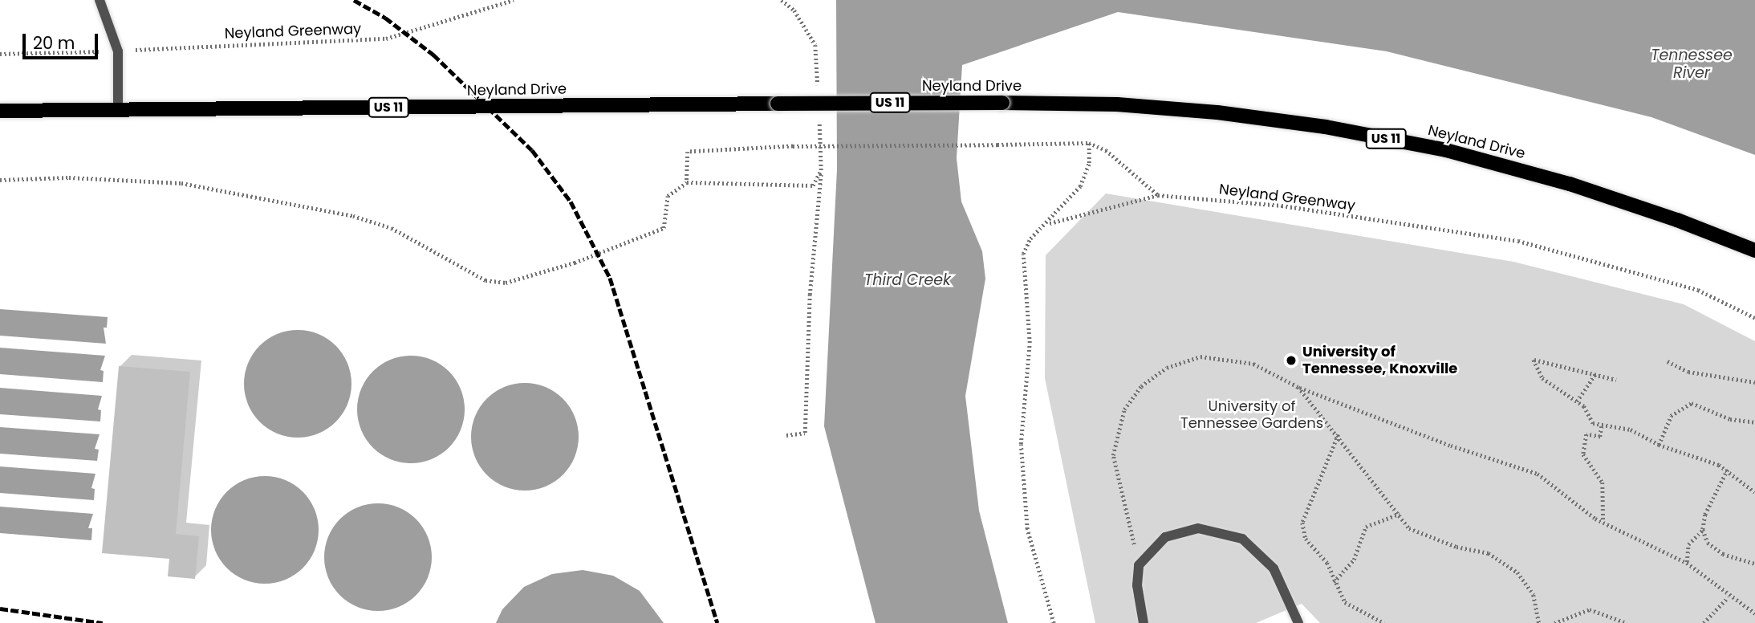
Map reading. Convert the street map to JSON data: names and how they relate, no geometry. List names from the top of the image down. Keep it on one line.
{"streets":{"main road":["Neyland Drive","US 11"],"path":["Neyland Greenway"]},"water":["Tennessee River","Third Creek"],"parks":["University of Tennessee Gardens"],"places":["University of Tennessee, Knoxville"],"scale_bar":"20 m"}
